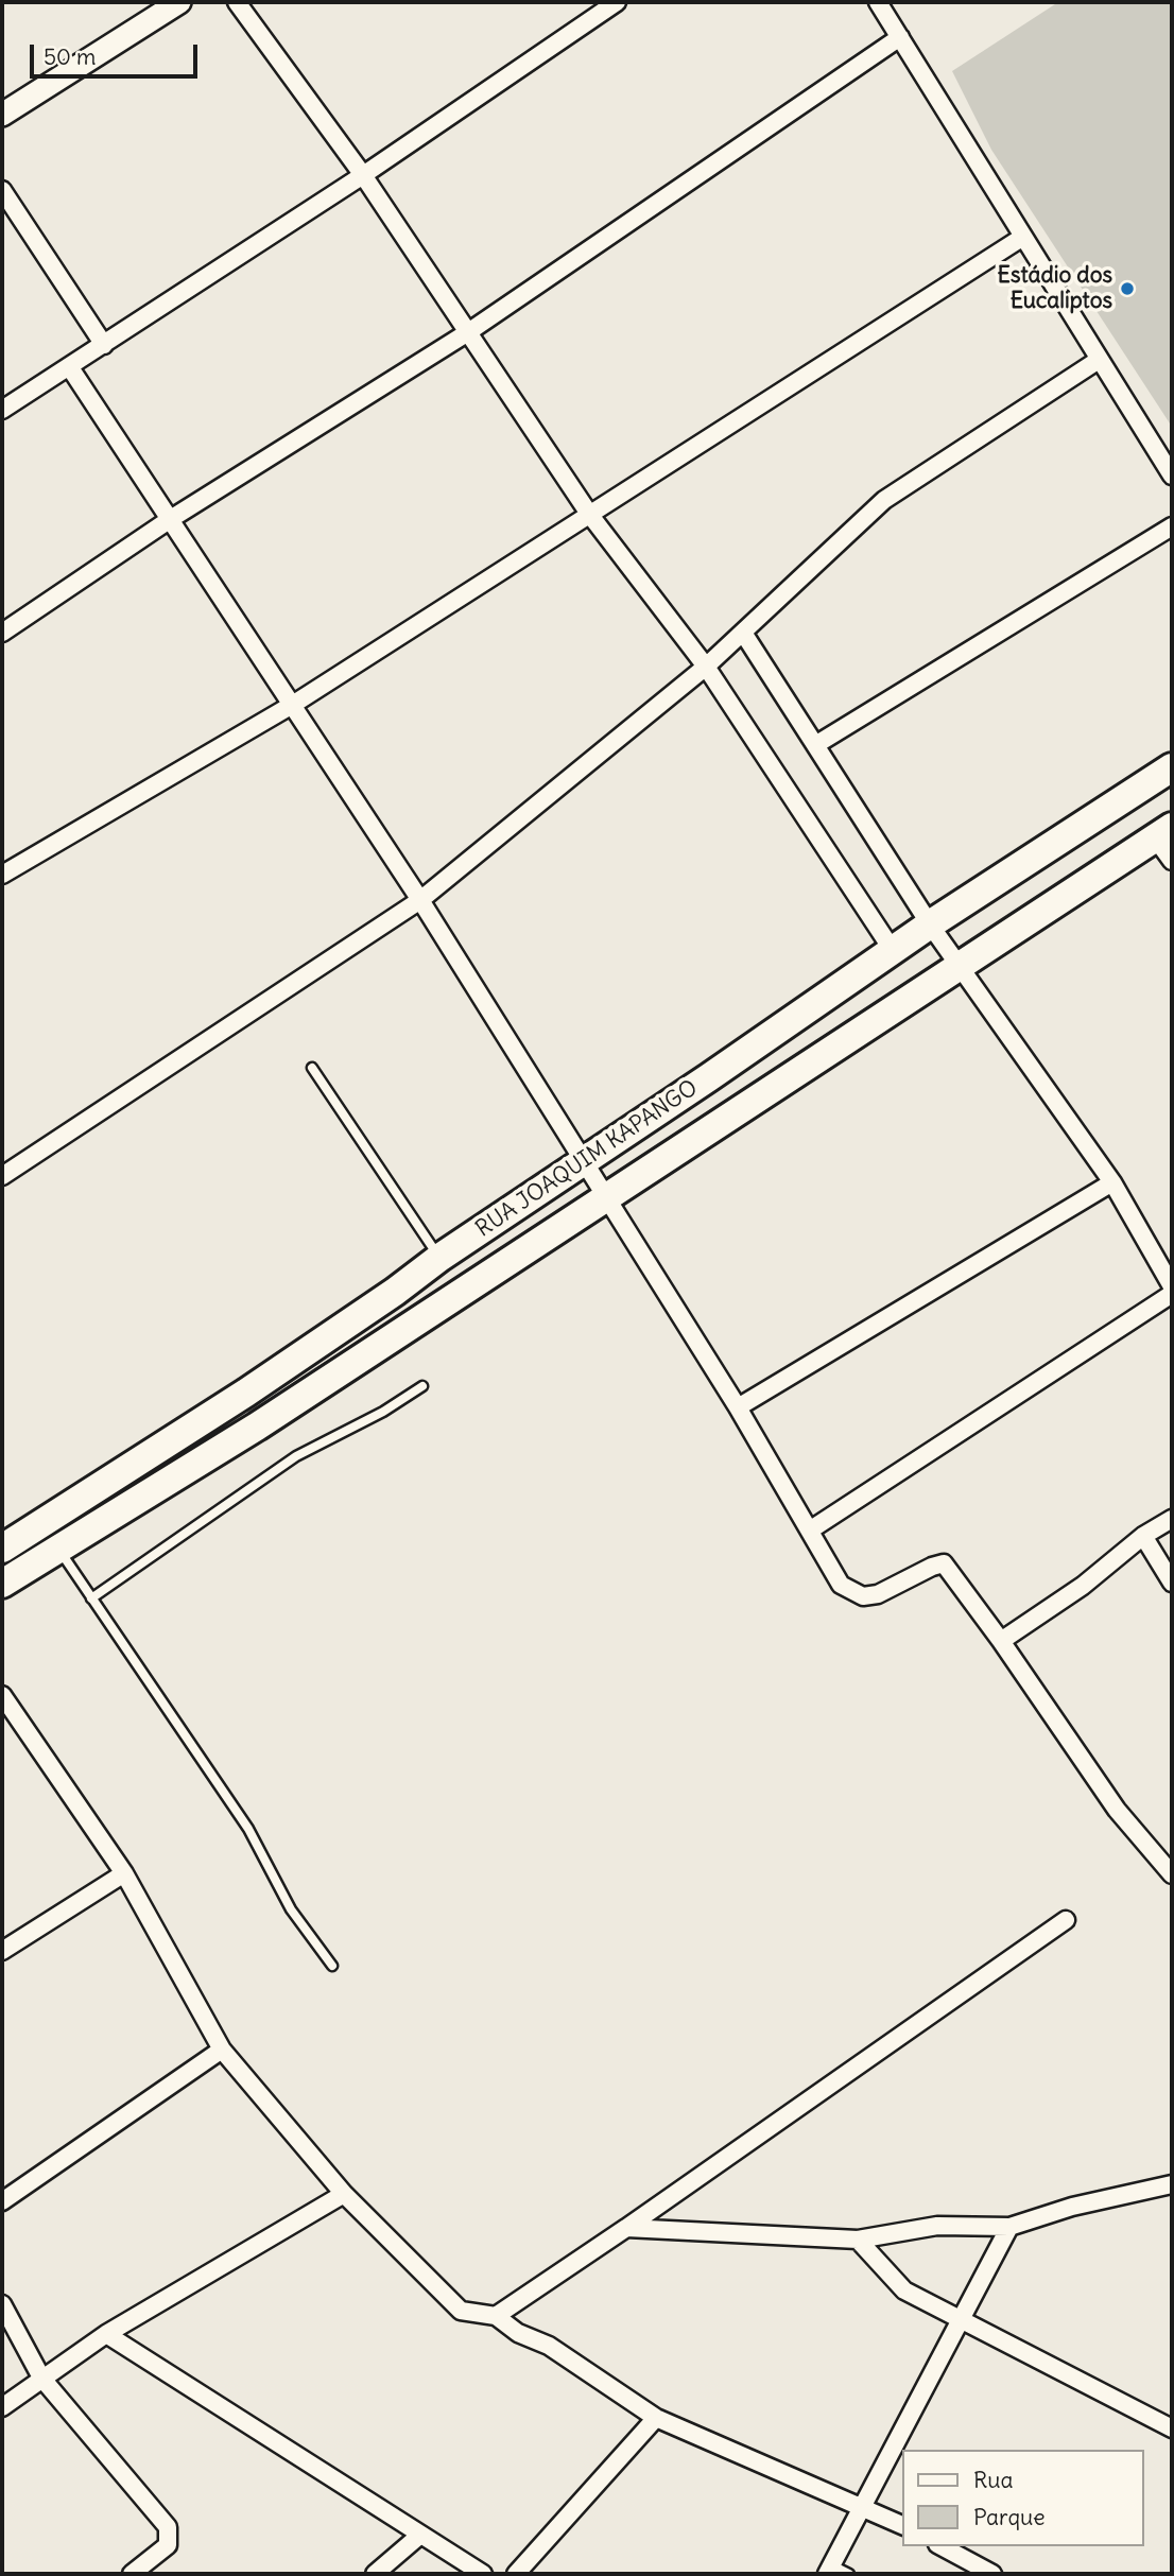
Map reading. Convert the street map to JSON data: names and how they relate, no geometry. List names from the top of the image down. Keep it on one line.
{"streets":{"main road":["RUA JOAQUIM KAPANGO"]},"places":["Estádio dos Eucaliptos"],"legend":["Rua","Parque"],"scale_bar":"50 m"}
